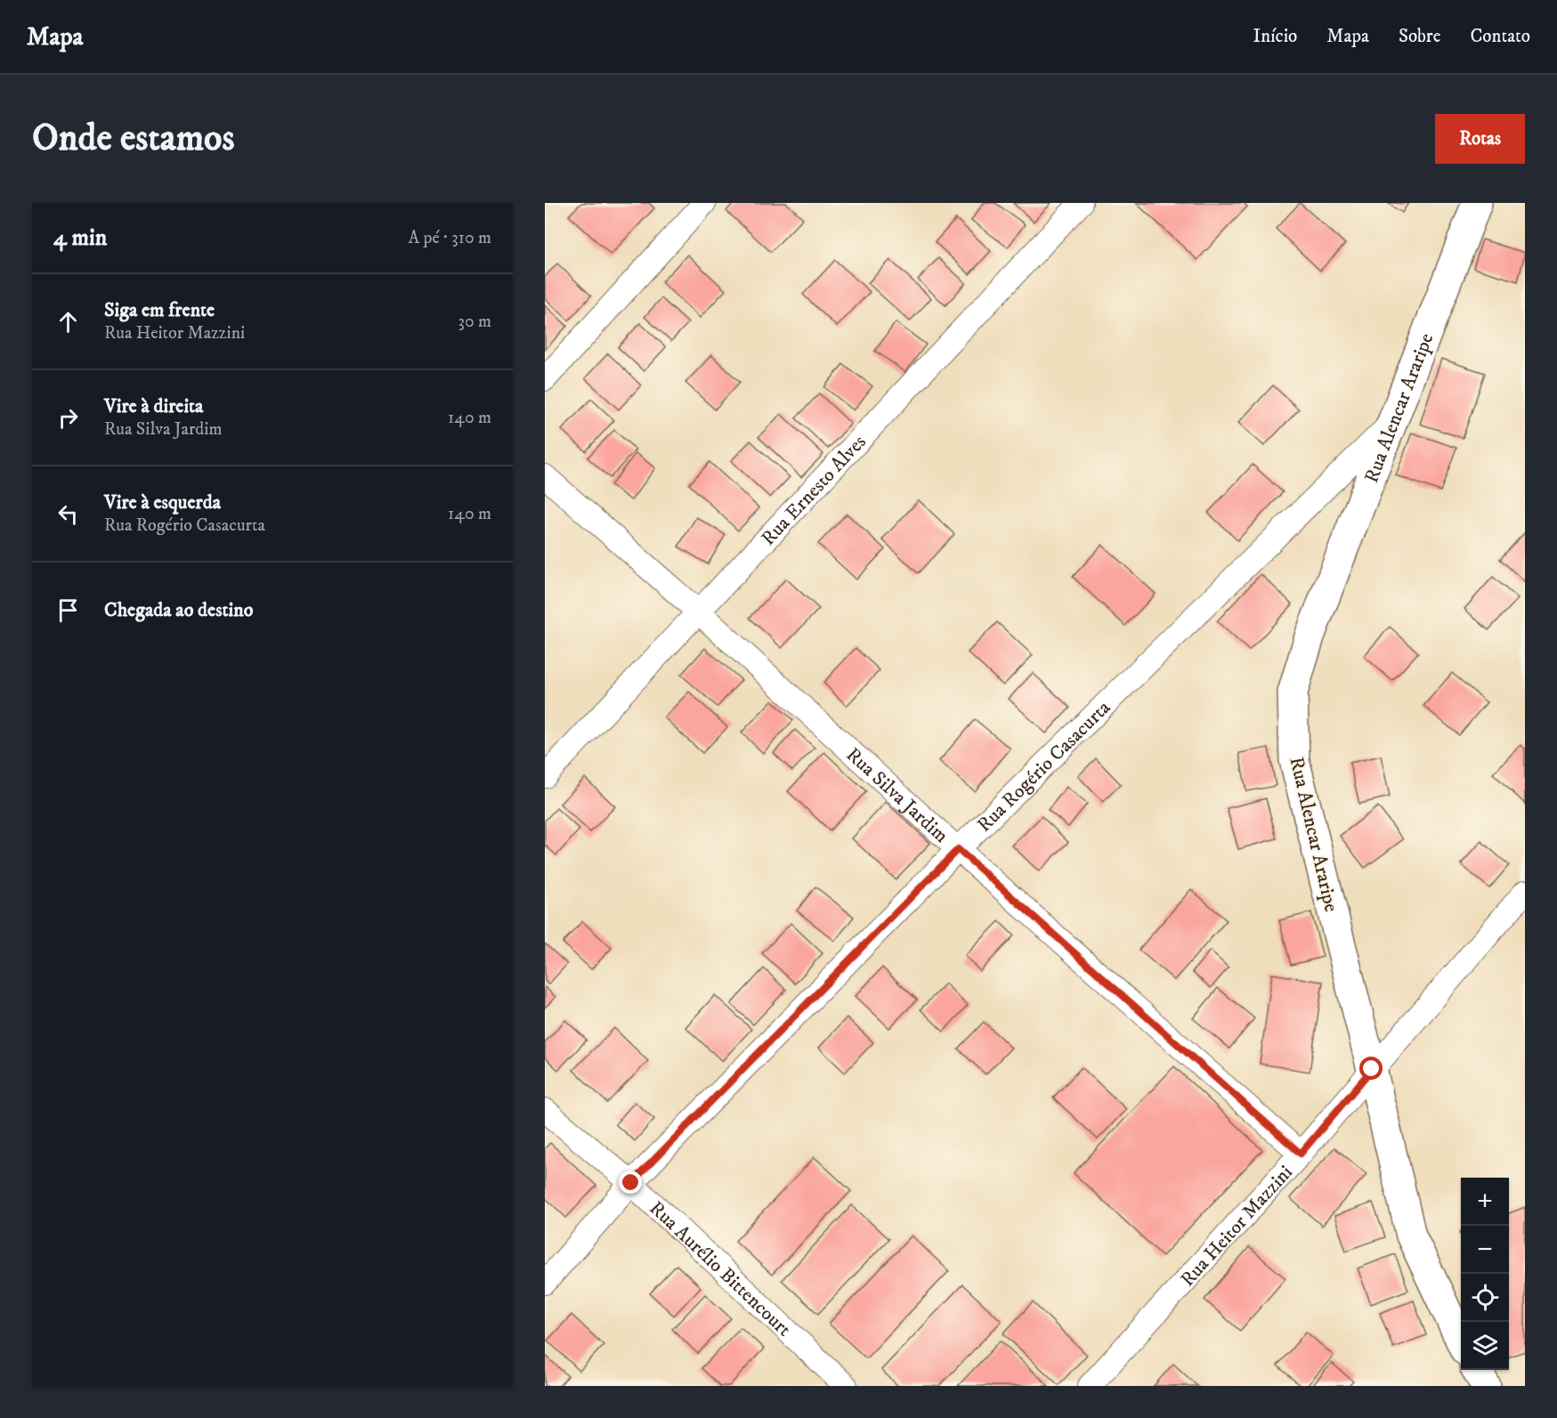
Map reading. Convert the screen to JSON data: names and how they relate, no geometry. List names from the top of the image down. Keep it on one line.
{"streets":{"main road":["Rua Alencar Araripe"],"street":["Rua Ernesto Alves","Rua Rogério Casacurta","Rua Silva Jardim","Rua Heitor Mazzini","Rua Aurélio Bittencourt"]},"crossings":[["Rua Alencar Araripe","Rua Rogério Casacurta"],["Rua Alencar Araripe","Rua Heitor Mazzini"],["Rua Ernesto Alves","Rua Silva Jardim"],["Rua Rogério Casacurta","Rua Silva Jardim"],["Rua Rogério Casacurta","Rua Aurélio Bittencourt"],["Rua Silva Jardim","Rua Heitor Mazzini"]],"page":{"header":"Mapa","nav":["Início","Mapa","Sobre","Contato"],"buttons":"Rotas","title":"Onde estamos","heading":["4 min","A pé · 310 m"],"list":[["Siga em frente","Rua Heitor Mazzini","30 m"],["Vire à direita","Rua Silva Jardim","140 m"],["Vire à esquerda","Rua Rogério Casacurta","140 m"],"Chegada ao destino"],"map_buttons":["+","−"]}}
